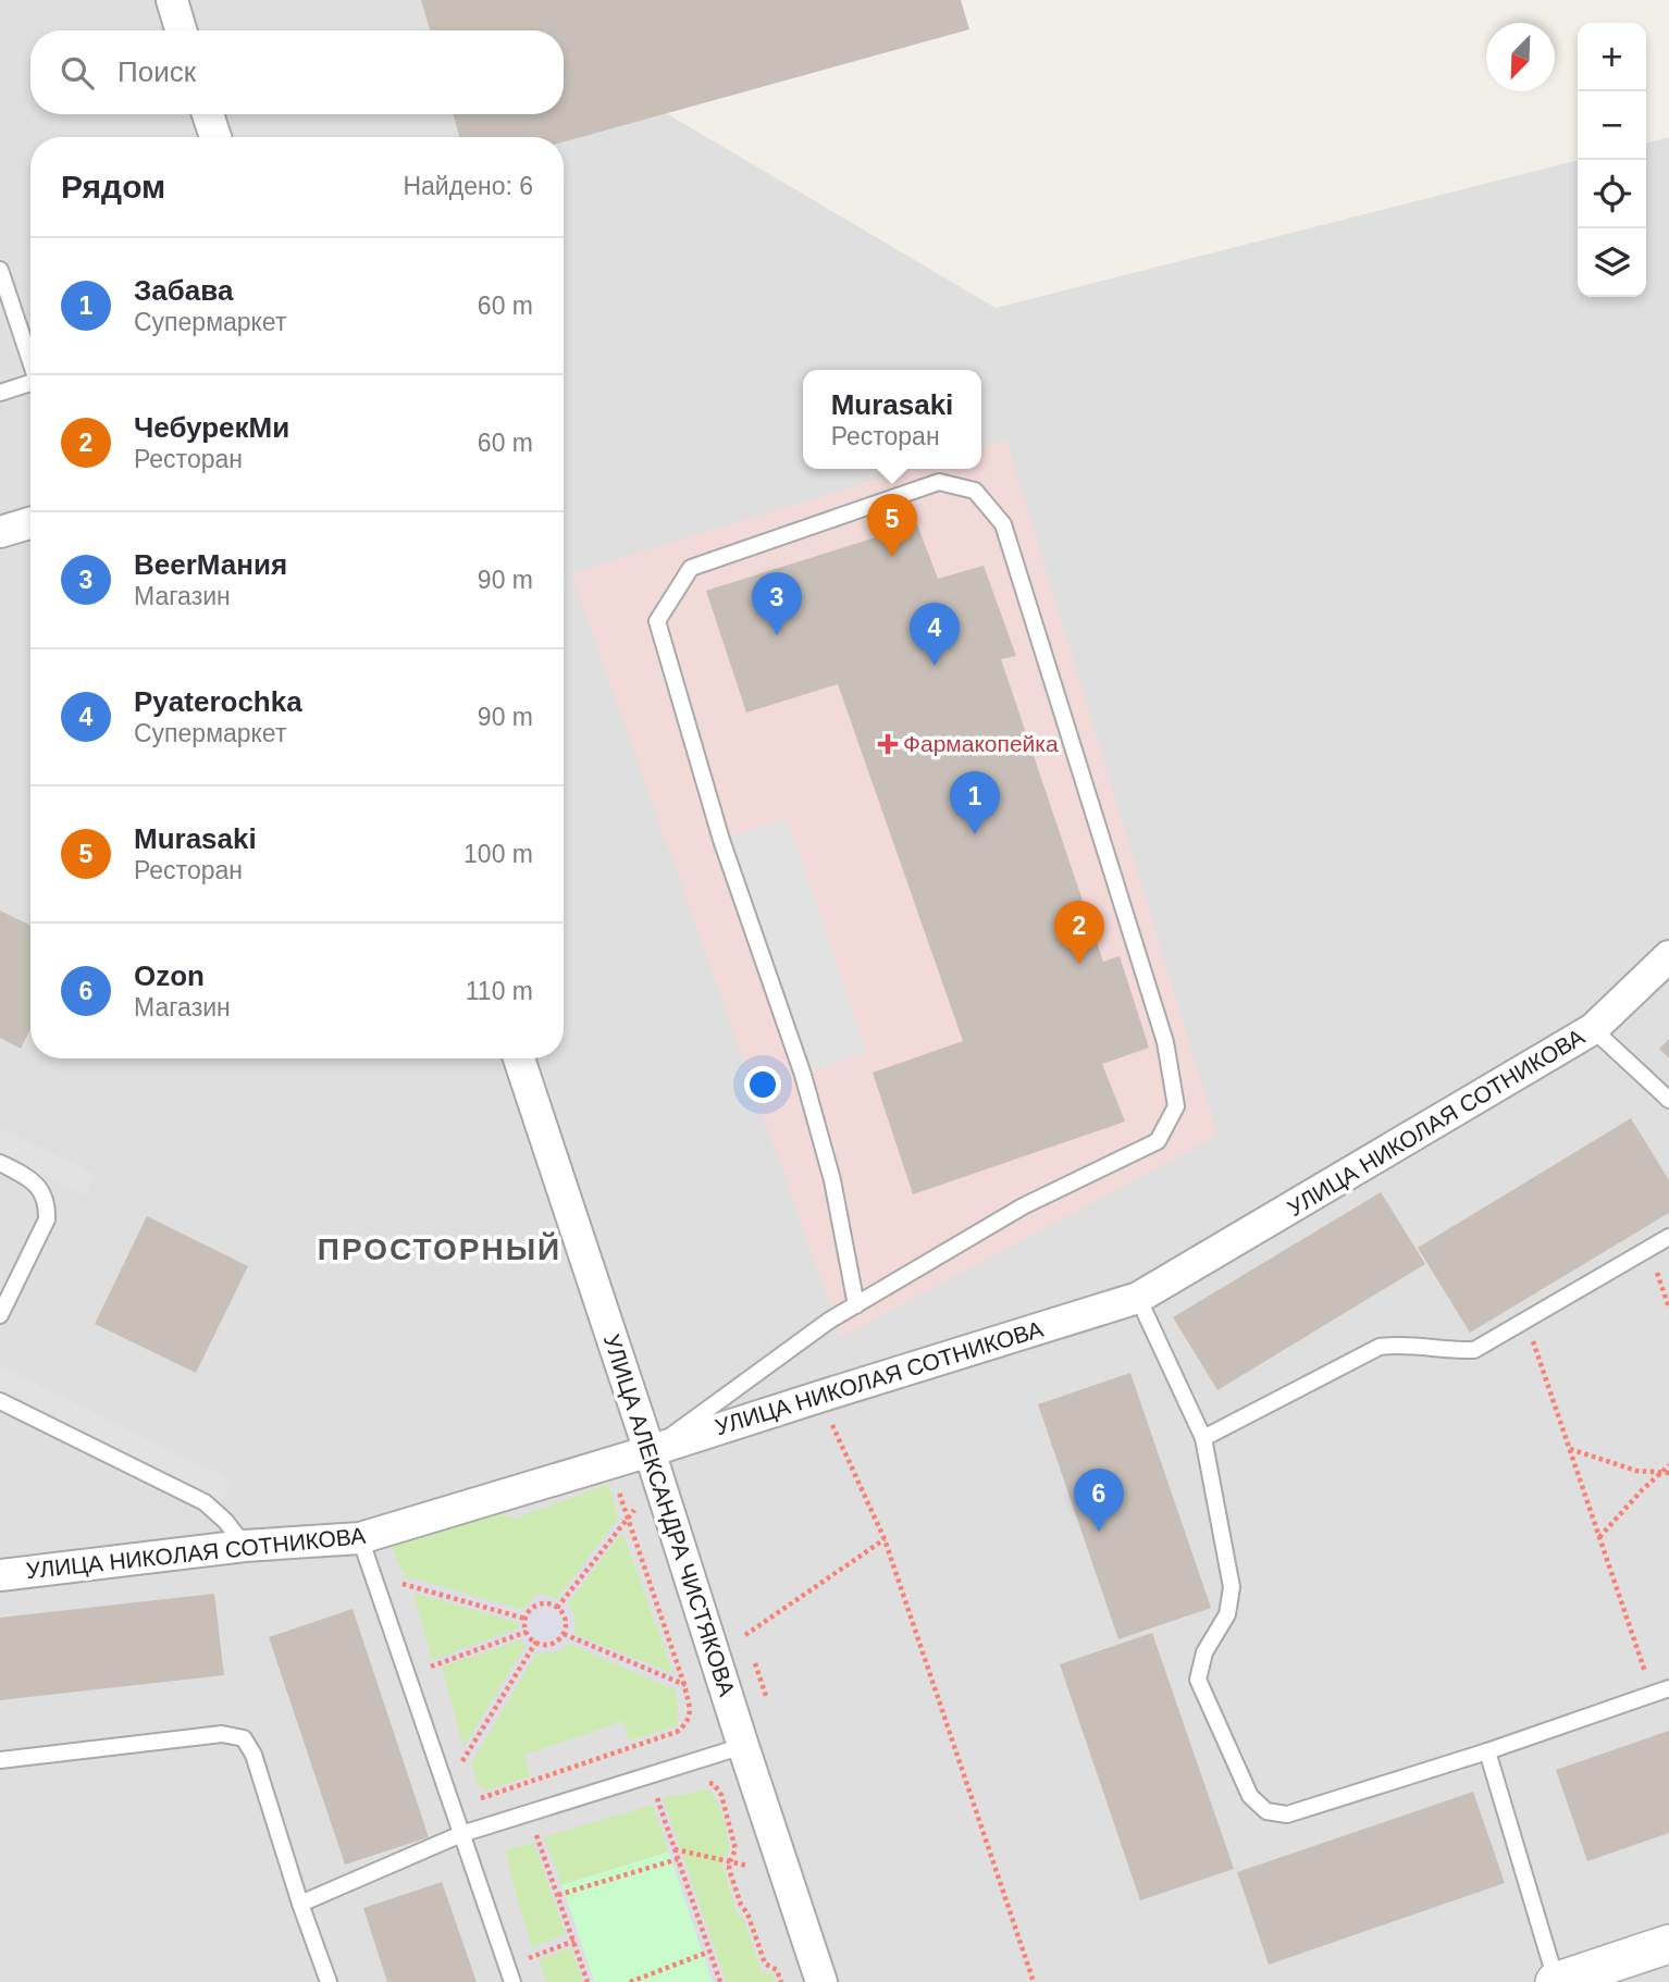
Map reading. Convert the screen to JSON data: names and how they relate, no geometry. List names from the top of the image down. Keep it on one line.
{"streets":{"street":["УЛИЦА НИКОЛАЯ СОТНИКОВА","УЛИЦА АЛЕКСАНДРА ЧИСТЯКОВА"]},"crossings":[["УЛИЦА НИКОЛАЯ СОТНИКОВА","УЛИЦА АЛЕКСАНДРА ЧИСТЯКОВА"]],"districts":["ПРОСТОРНЫЙ"],"places":{"health":["Фармакопейка"]},"north":"bottom left","page":{"map_buttons":["+","−"],"search":"Поиск","heading":["Рядом","Найдено: 6"],"list":[{"mark":"1","name":"Забава","note":"Супермаркет","value":"60 m"},{"mark":"2","name":"ЧебурекМи","note":"Ресторан","value":"60 m"},{"mark":"3","name":"BeerМания","note":"Магазин","value":"90 m"},{"mark":"4","name":"Pyaterochka","note":"Супермаркет","value":"90 m"},{"mark":"5","name":"Murasaki","note":"Ресторан","value":"100 m"},{"mark":"6","name":"Ozon","note":"Магазин","value":"110 m"}],"popup":["Murasaki","Ресторан"],"pins":["5","3","4","1","2","6"]}}
